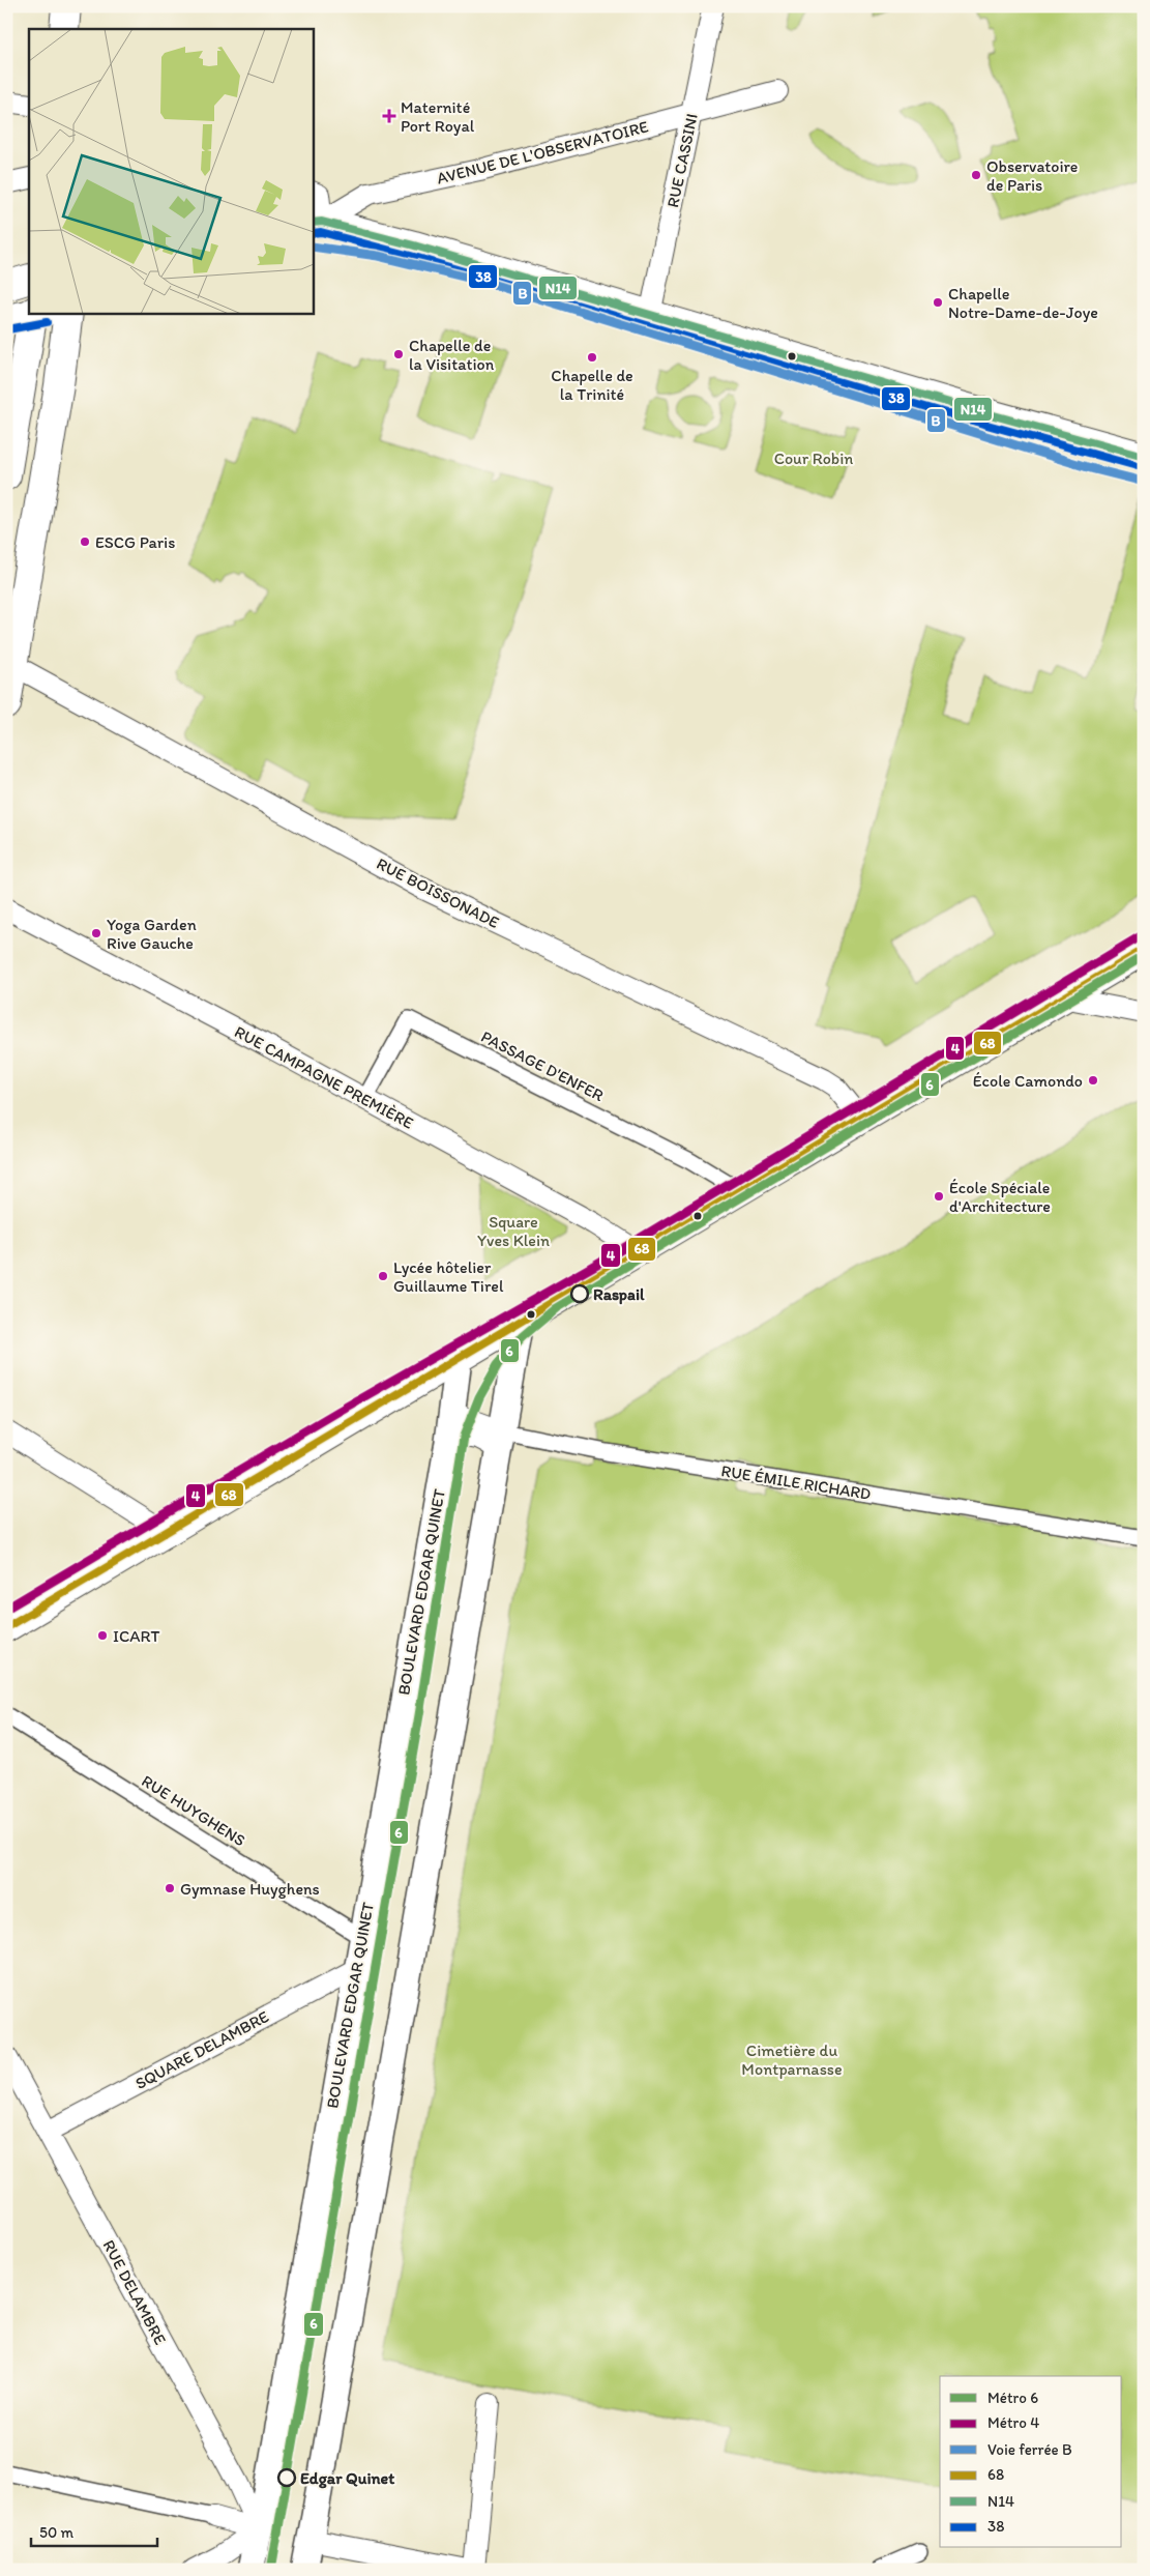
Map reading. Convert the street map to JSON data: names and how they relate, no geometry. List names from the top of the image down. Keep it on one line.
{"streets":{"street":["AVENUE DE L'OBSERVATOIRE","RUE CASSINI","RUE BOISSONADE","PASSAGE D'ENFER","RUE CAMPAGNE PREMIÈRE","RUE ÉMILE RICHARD","BOULEVARD EDGAR QUINET","RUE HUYGHENS","SQUARE DELAMBRE","RUE DELAMBRE"]},"crossings":[["AVENUE DE L'OBSERVATOIRE","RUE CASSINI"],["PASSAGE D'ENFER","RUE CAMPAGNE PREMIÈRE"],["RUE ÉMILE RICHARD","BOULEVARD EDGAR QUINET"],["BOULEVARD EDGAR QUINET","RUE HUYGHENS"],["BOULEVARD EDGAR QUINET","SQUARE DELAMBRE"],["BOULEVARD EDGAR QUINET","RUE DELAMBRE"],["SQUARE DELAMBRE","RUE DELAMBRE"]],"parks":["Cour Robin","Square Yves Klein","Cimetière du Montparnasse"],"places":{"health":["Maternité Port Royal"],"other":["Observatoire de Paris","Chapelle Notre-Dame-de-Joye","Chapelle de la Visitation","Chapelle de la Trinité","ESCG Paris","Yoga Garden Rive Gauche","École Camondo","École Spéciale d'Architecture","Lycée hôtelier Guillaume Tirel","Raspail","ICART","Gymnase Huyghens","Edgar Quinet"]},"lines":["transit line N14","transit line 38","rail line B","metro line 4","transit line 68","metro line 6"],"legend":["Métro 6","Métro 4","Voie ferrée B","68","N14","38"],"scale_bar":"50 m"}
